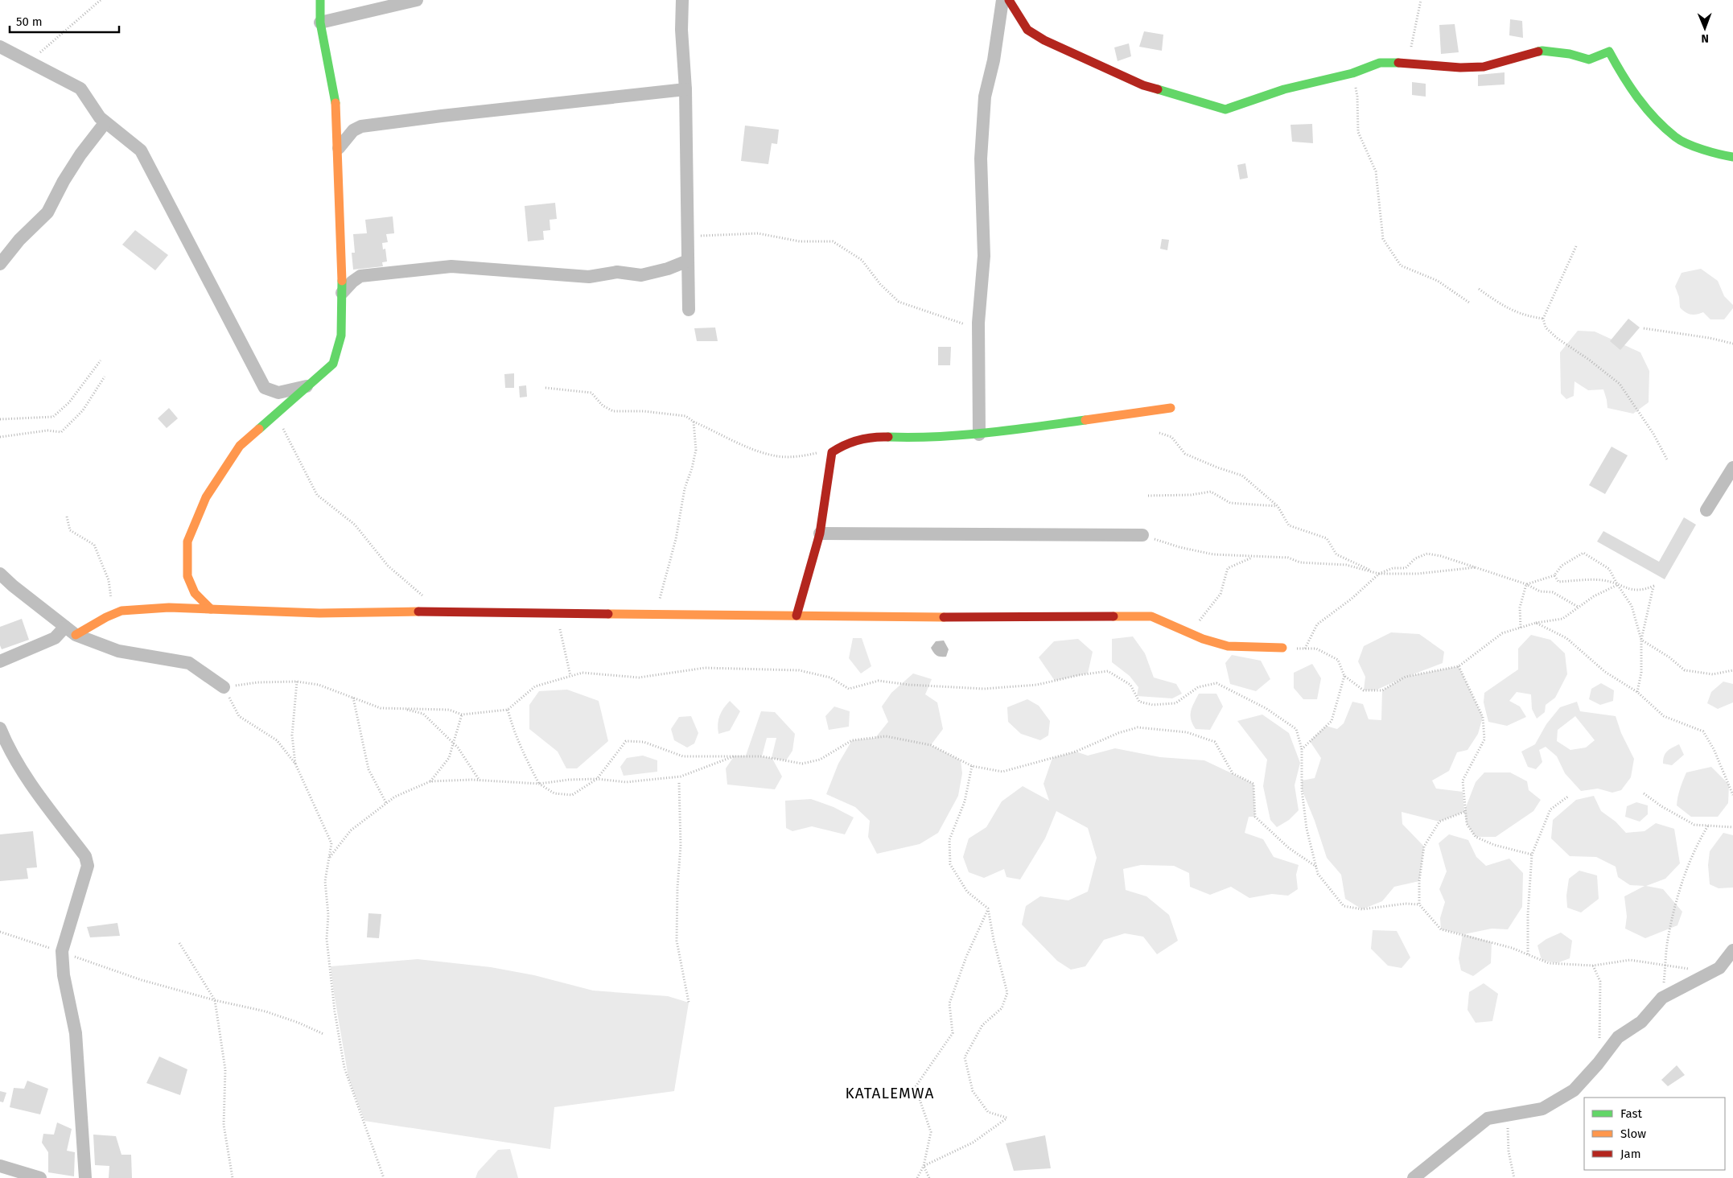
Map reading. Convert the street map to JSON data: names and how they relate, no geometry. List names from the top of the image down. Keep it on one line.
{"districts":["KATALEMWA"],"legend":["Fast","Slow","Jam"],"scale_bar":"50 m","north":"bottom"}
